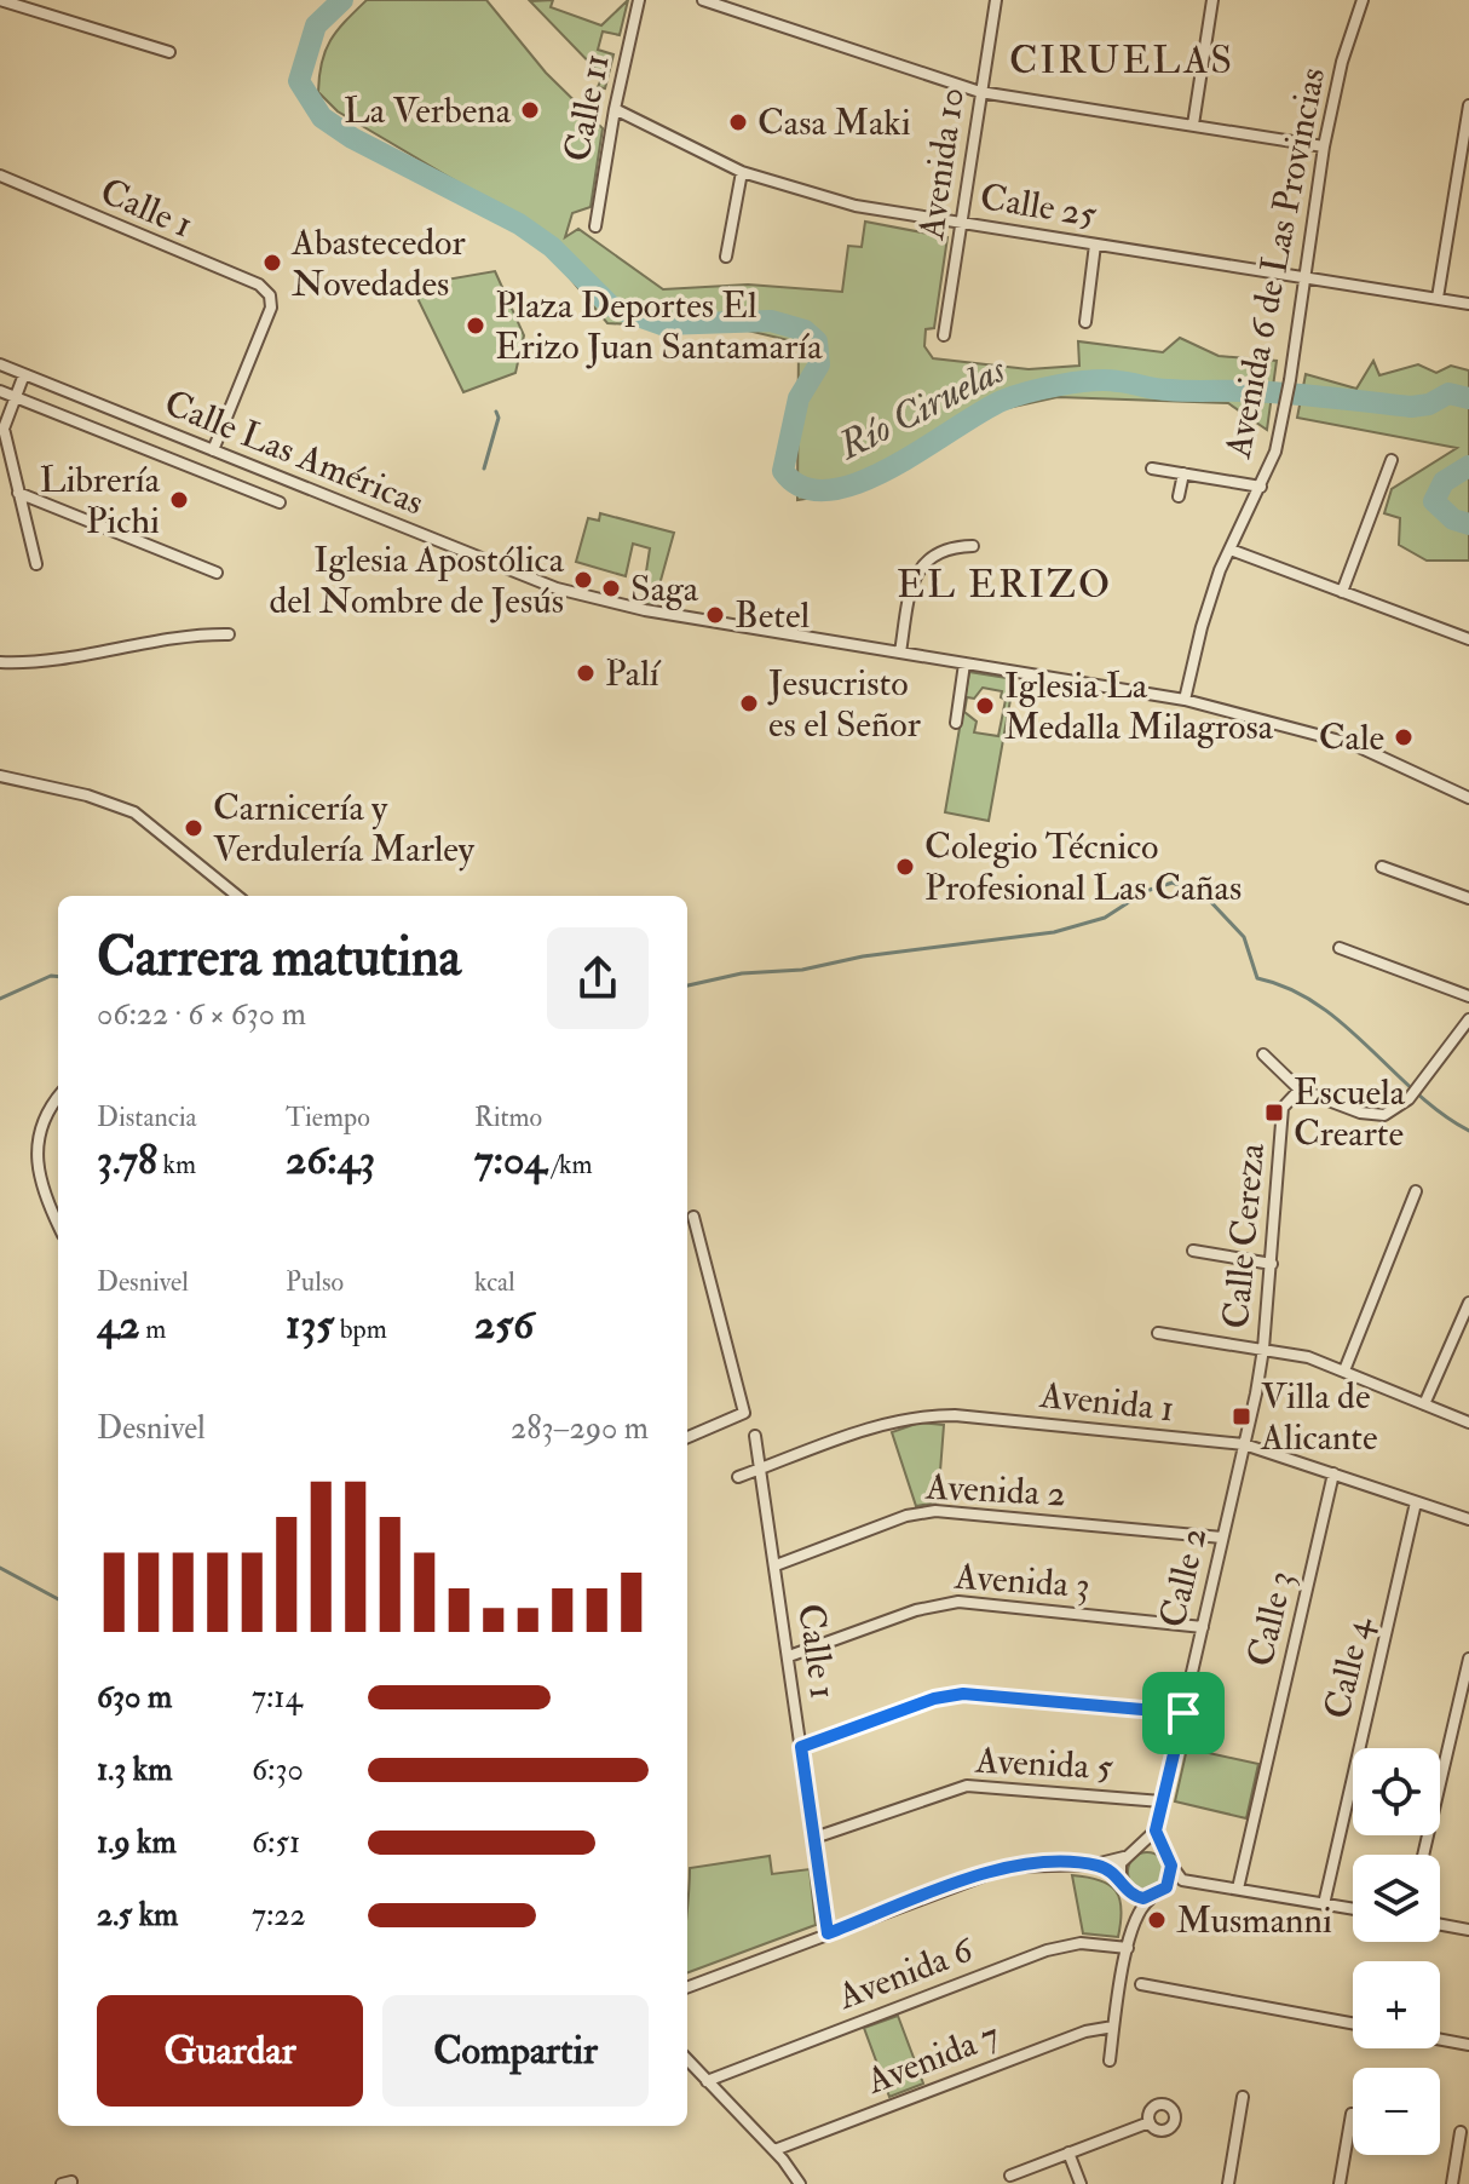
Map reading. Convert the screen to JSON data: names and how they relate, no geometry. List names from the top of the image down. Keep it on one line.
{"streets":{"street":["Calle 11","Avenida 10","Calle 25","Calle 1","Avenida 6 de Las Provincias","Calle Las Américas","Calle Cereza","Avenida 1","Avenida 2","Calle 2","Avenida 3","Calle 3","Calle 4","Avenida 5","Avenida 6","Avenida 7"]},"crossings":[["Calle 11","Calle 25"],["Avenida 10","Calle 25"],["Calle 25","Avenida 6 de Las Provincias"],["Calle 1","Calle Las Américas"],["Calle 1","Avenida 1"],["Calle 1","Avenida 2"],["Calle 1","Avenida 3"],["Calle 1","Avenida 5"],["Avenida 6 de Las Provincias","Calle Las Américas"],["Calle Cereza","Calle 2"],["Avenida 1","Calle 2"],["Avenida 1","Calle 3"],["Avenida 1","Calle 4"],["Avenida 2","Calle 2"],["Calle 2","Avenida 3"],["Calle 2","Avenida 5"]],"districts":["CIRUELAS","EL ERIZO"],"water":["Río Ciruelas"],"places":{"other":["La Verbena","Casa Maki","Abastecedor Novedades","Plaza Deportes El Erizo Juan Santamaría","Librería Pichi","Iglesia Apostólica del Nombre de Jesús","Saga","Betel","Palí","Jesucristo es el Señor","Iglesia La Medalla Milagrosa","Cale","Carnicería y Verdulería Marley","Colegio Técnico Profesional Las Cañas","Musmanni"],"transit":["Escuela Crearte","Villa de Alicante"]},"page":{"heading":["Carrera matutina","06:22 · 6 × 630 m"],"stats":[["Distancia","3.78 km"],["Tiempo","26:43"],["Ritmo","7:04 /km"],["Desnivel","42 m"],["Pulso","135 bpm"],["kcal","256"]],"chart":["Desnivel","283–290 m"],"list":[{"name":"630 m","note":"7:14"},{"name":"1.3 km","note":"6:30"},{"name":"1.9 km","note":"6:51"},{"name":"2.5 km","note":"7:22"}],"map_buttons":["+","−"],"buttons":["Guardar","Compartir"]}}
